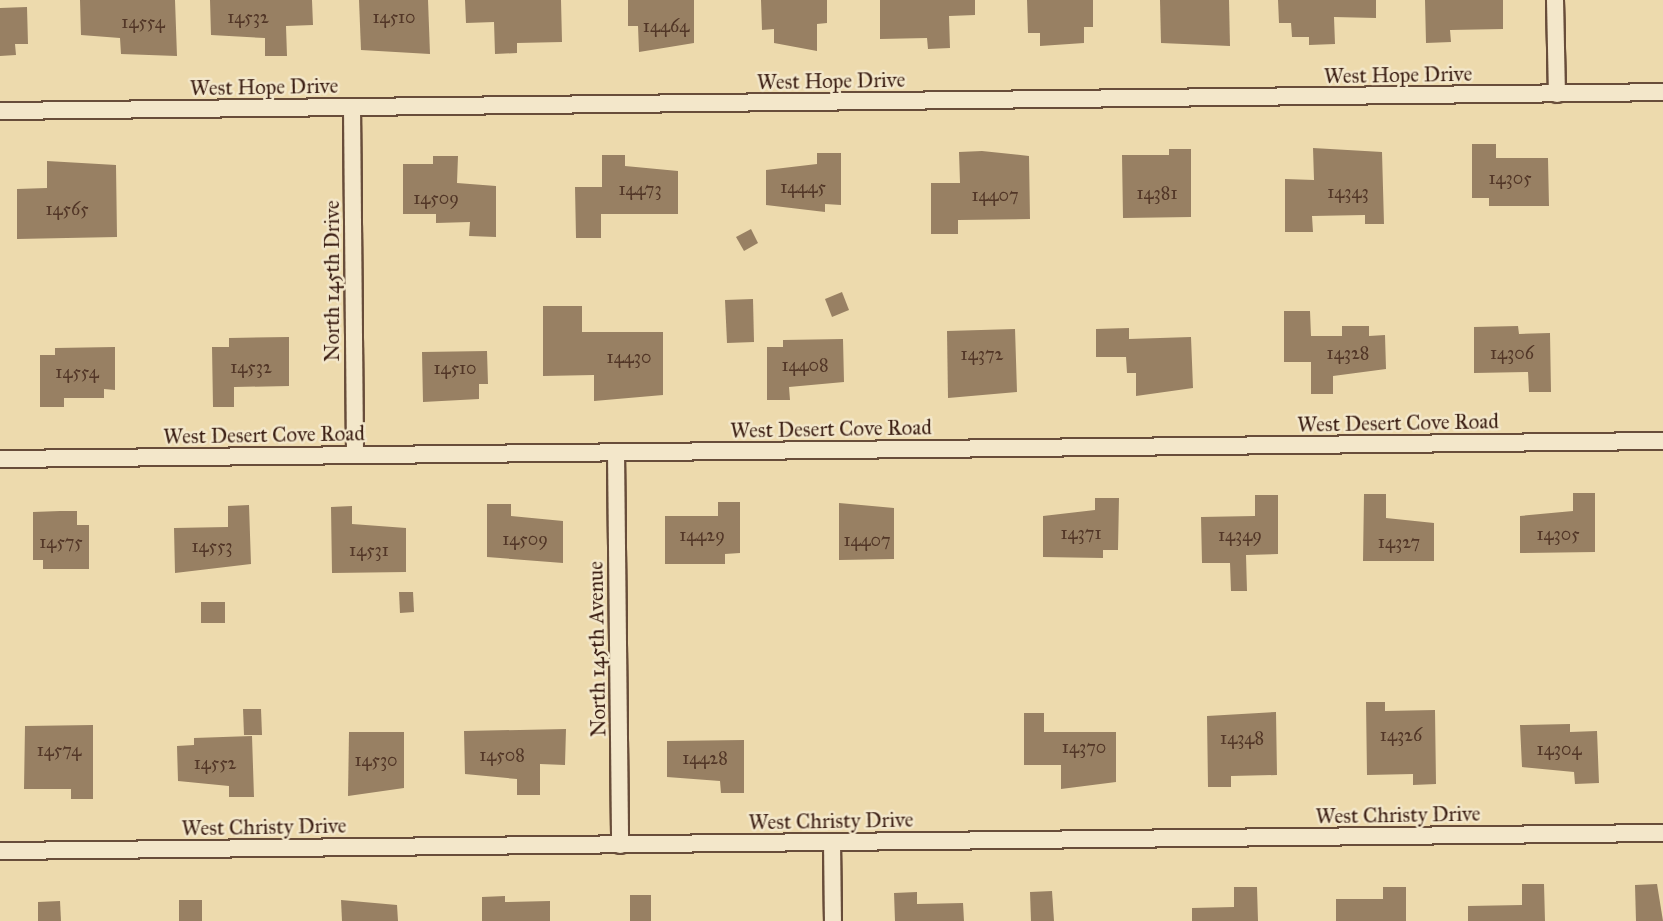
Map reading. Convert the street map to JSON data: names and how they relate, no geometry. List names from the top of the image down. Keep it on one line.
{"streets":{"street":["West Hope Drive","North 145th Drive","West Desert Cove Road","North 145th Avenue","West Christy Drive"]},"crossings":[["West Hope Drive","North 145th Drive"],["North 145th Drive","West Desert Cove Road"],["West Desert Cove Road","North 145th Avenue"],["North 145th Avenue","West Christy Drive"]],"house_numbers":["14532","14510","14554","14464","14305","14445","14473","14343","14381","14407","14509","14565","14328","14306","14372","14430","14408","14532","14510","14554","14371","14305","14429","14349","14509","14407","14575","14327","14553","14531","14326","14348","14370","14304","14574","14508","14428","14530","14552"]}
